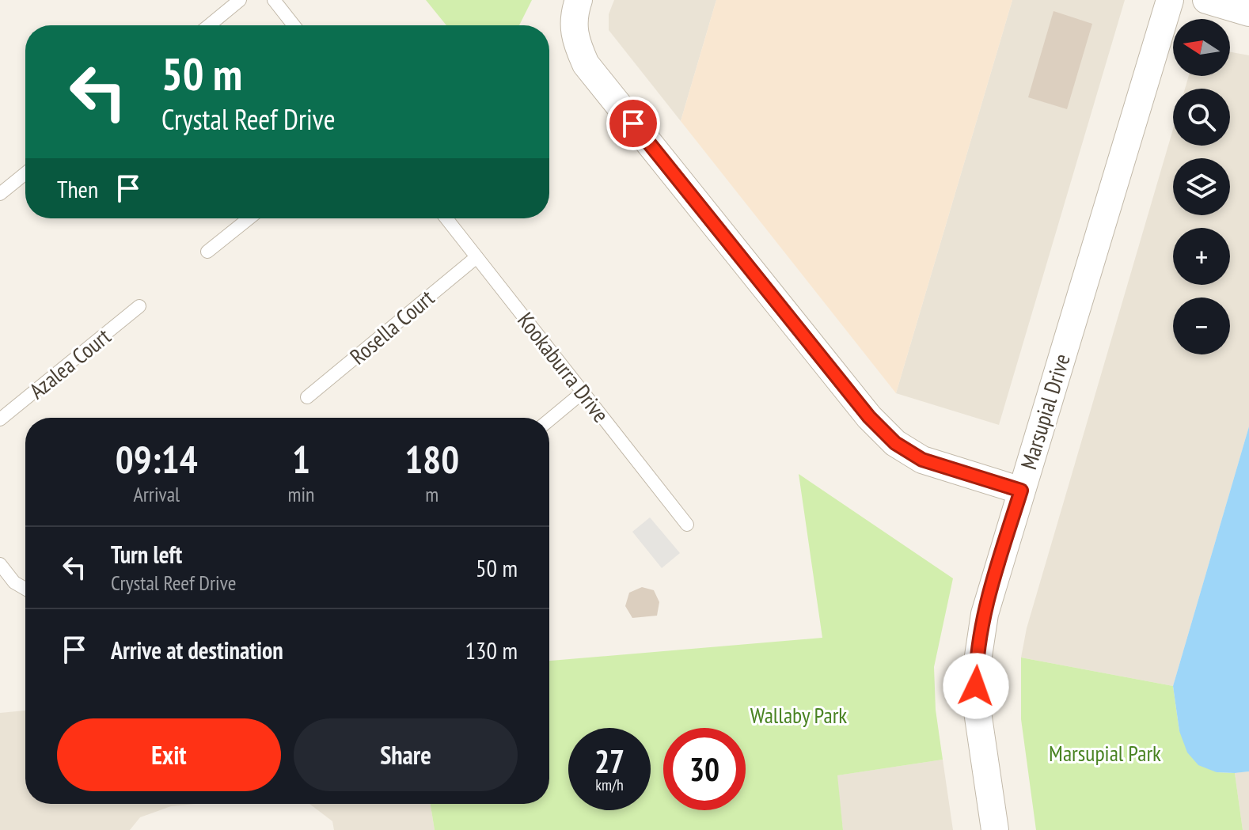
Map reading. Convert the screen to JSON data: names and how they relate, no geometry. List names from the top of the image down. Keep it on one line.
{"streets":{"street":["Marsupial Drive"],"lane":["Rosella Court","Azalea Court","Kookaburra Drive"]},"crossings":[["Rosella Court","Kookaburra Drive"]],"parks":["Wallaby Park","Marsupial Park"],"north":"left","page":{"map_buttons":["+","−"],"turn":["50 m","Crystal Reef Drive"],"then":"Then","eta":["09:14","Arrival","1","min","180","m"],"list":[{"name":"Turn left","note":"Crystal Reef Drive","value":"50 m"},{"name":"Arrive at destination","value":"130 m"}],"buttons":["Exit","Share"],"speed":"27 km/h","limit":"30"}}
